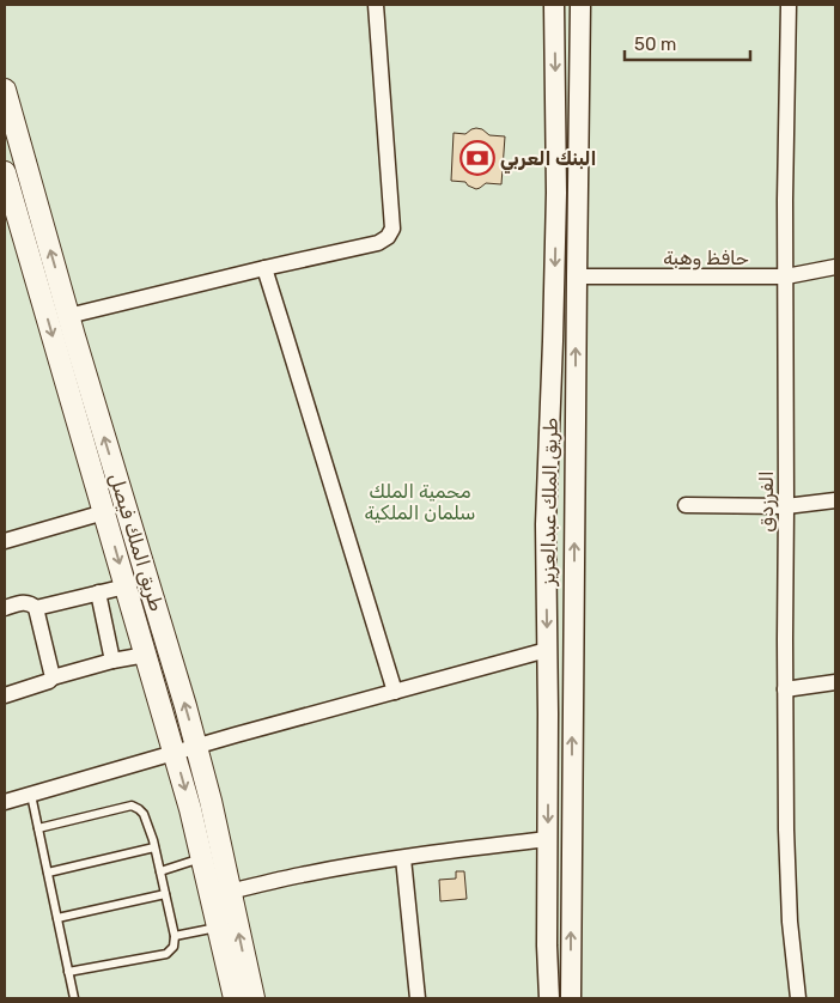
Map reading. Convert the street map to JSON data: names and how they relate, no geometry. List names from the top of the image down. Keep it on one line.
{"streets":{"main road":["طريق الملك فيصل"],"street":["حافظ وهبة","طريق الملك عبدالعزيز","الفرزدق"]},"crossings":[["حافظ وهبة","طريق الملك عبدالعزيز"],["حافظ وهبة","الفرزدق"]],"parks":["محمية الملك سلمان الملكية"],"places":{"bank":["البنك العربي"]},"scale_bar":"50 m"}
